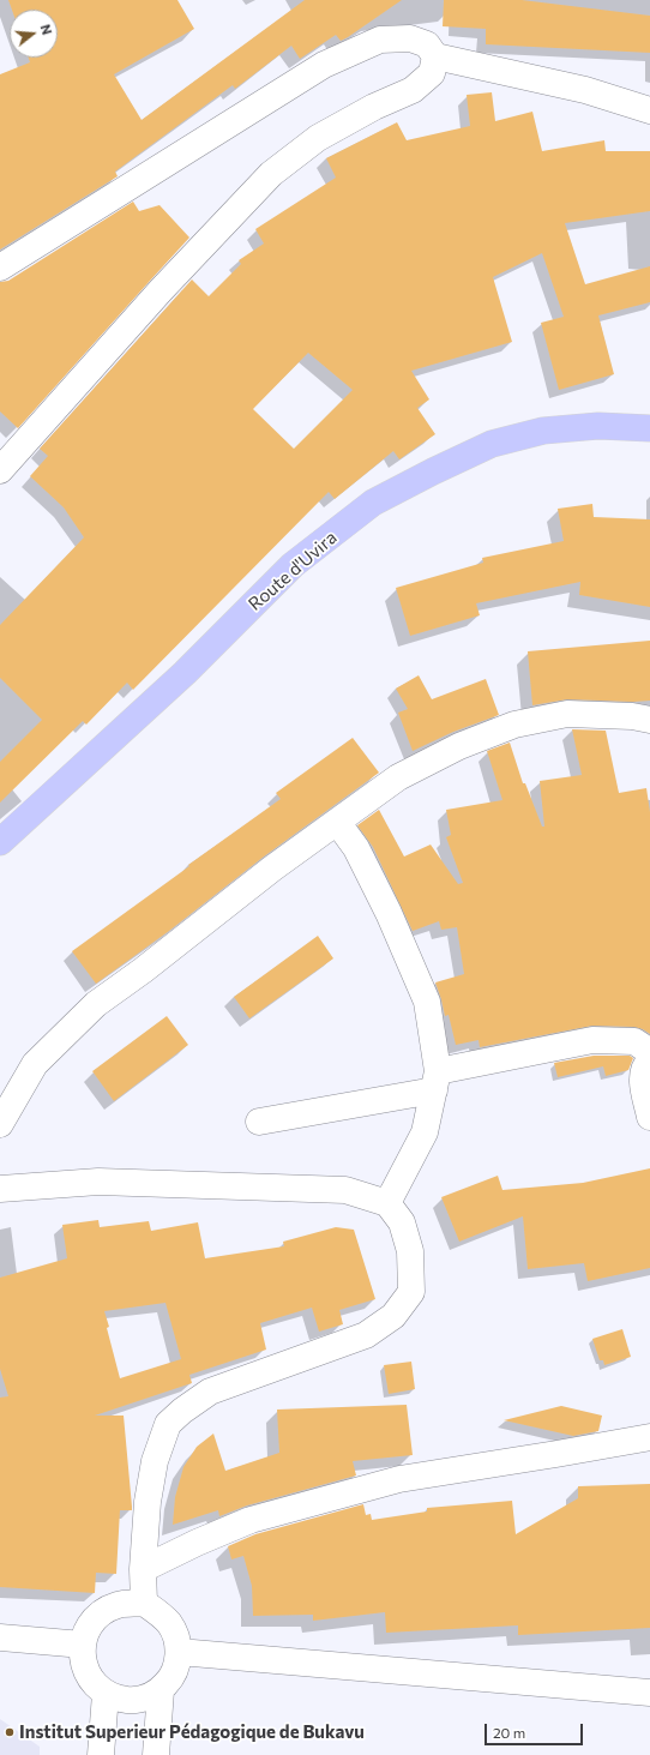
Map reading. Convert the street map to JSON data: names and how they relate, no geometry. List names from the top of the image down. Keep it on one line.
{"streets":{"main road":["Route d'Uvira"]},"places":["Institut Superieur Pédagogique de Bukavu"],"scale_bar":"20 m","north":"right"}
